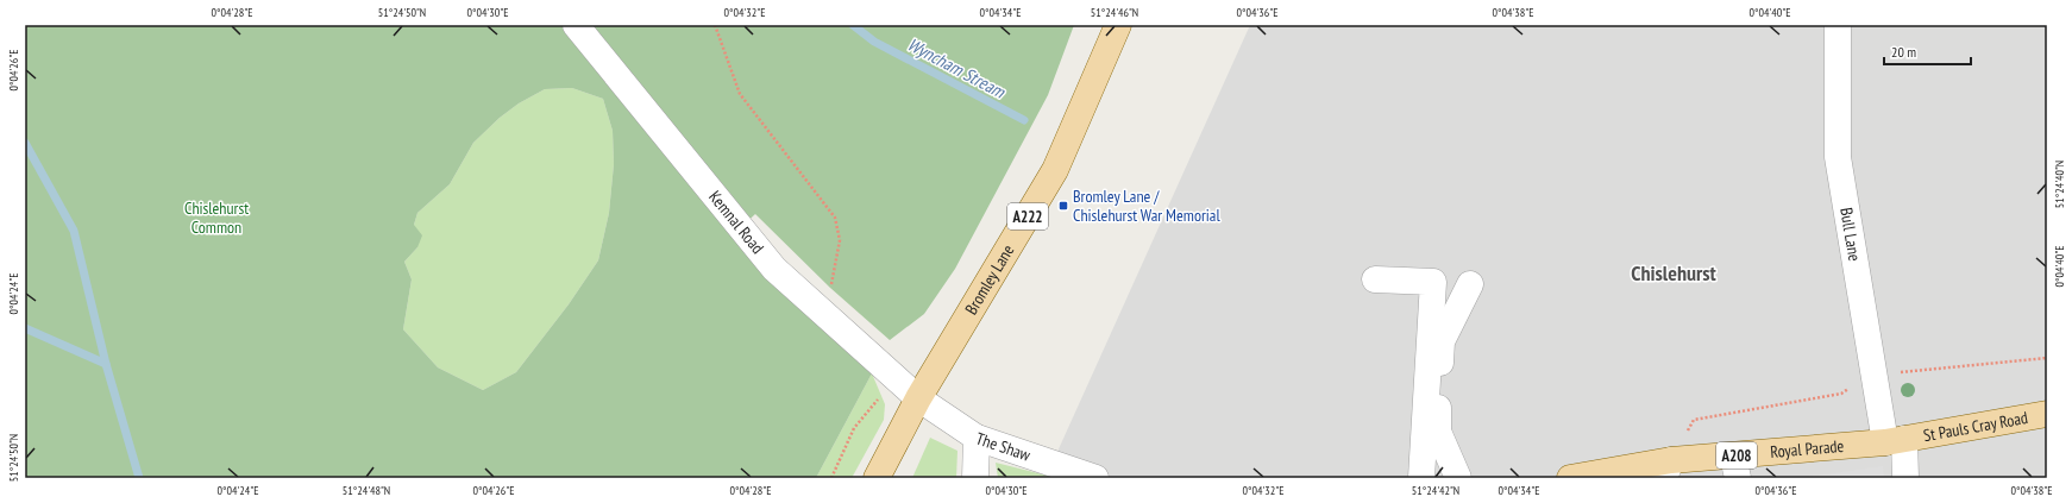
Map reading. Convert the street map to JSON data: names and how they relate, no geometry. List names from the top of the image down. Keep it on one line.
{"streets":{"main road":["A222","Bromley Lane","St Pauls Cray Road","Royal Parade","A208"],"street":["Kemnal Road","Bull Lane","The Shaw"]},"crossings":[["Kemnal Road","Bromley Lane"],["Kemnal Road","The Shaw"],["Bull Lane","St Pauls Cray Road"],["Bull Lane","Royal Parade"],["Bromley Lane","The Shaw"],["St Pauls Cray Road","Royal Parade"]],"districts":["Chislehurst"],"water":["Wyncham Stream"],"parks":["Chislehurst Common"],"places":{"transit":["Bromley Lane / Chislehurst War Memorial"]},"scale_bar":"20 m","coordinates":["0°04'28\"E","51°24'50\"N","0°04'30\"E","0°04'32\"E","0°04'34\"E","51°24'46\"N","0°04'36\"E","0°04'38\"E","0°04'40\"E","0°04'26\"E","51°24'40\"N","0°04'24\"E","51°24'48\"N","51°24'42\"N"]}
